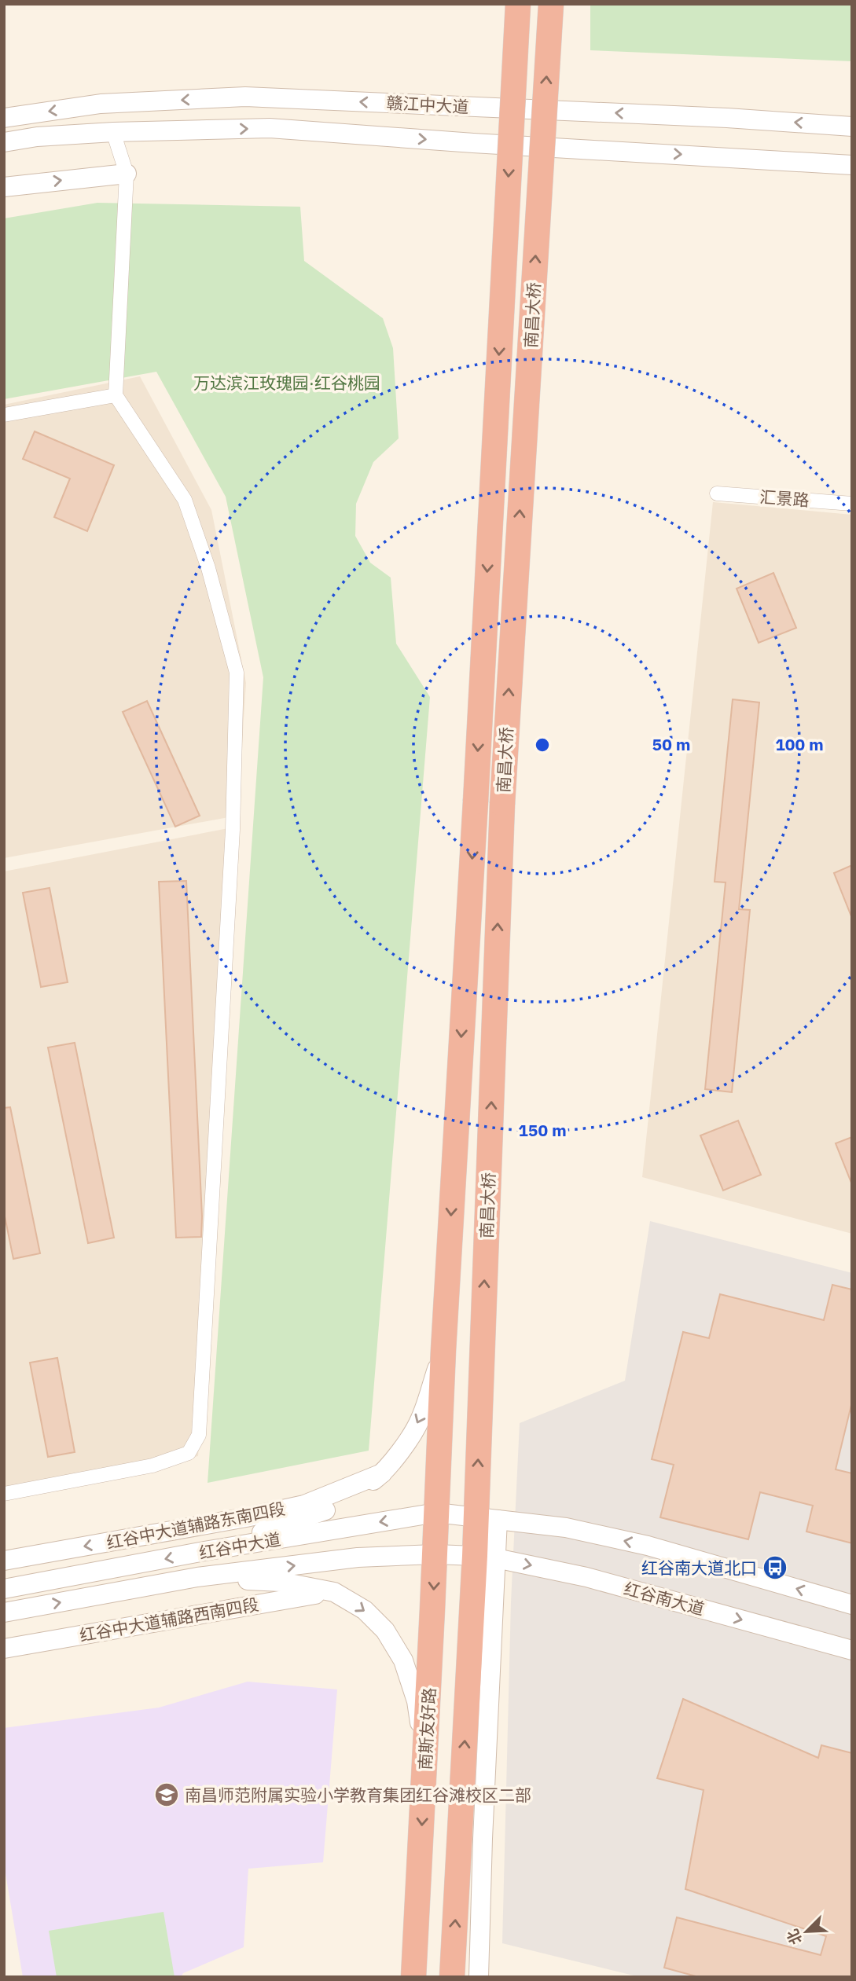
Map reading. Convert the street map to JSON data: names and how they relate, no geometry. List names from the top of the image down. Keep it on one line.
{"streets":{"highway":["南昌大桥","南斯友好路"],"main road":["赣江中大道","红谷中大道辅路东南四段","红谷中大道","红谷南大道","红谷中大道辅路西南四段"],"street":["汇景路"]},"crossings":[["南昌大桥","红谷中大道"],["南昌大桥","南斯友好路"],["红谷中大道","红谷南大道"],["红谷中大道","南斯友好路"]],"parks":["万达滨江玫瑰园·红谷桃园"],"places":{"bus stop":["红谷南大道北口"],"school or university":["南昌师范附属实验小学教育集团红谷滩校区二部"]},"north":"bottom left","rings":["50 m","100 m","150 m"]}
